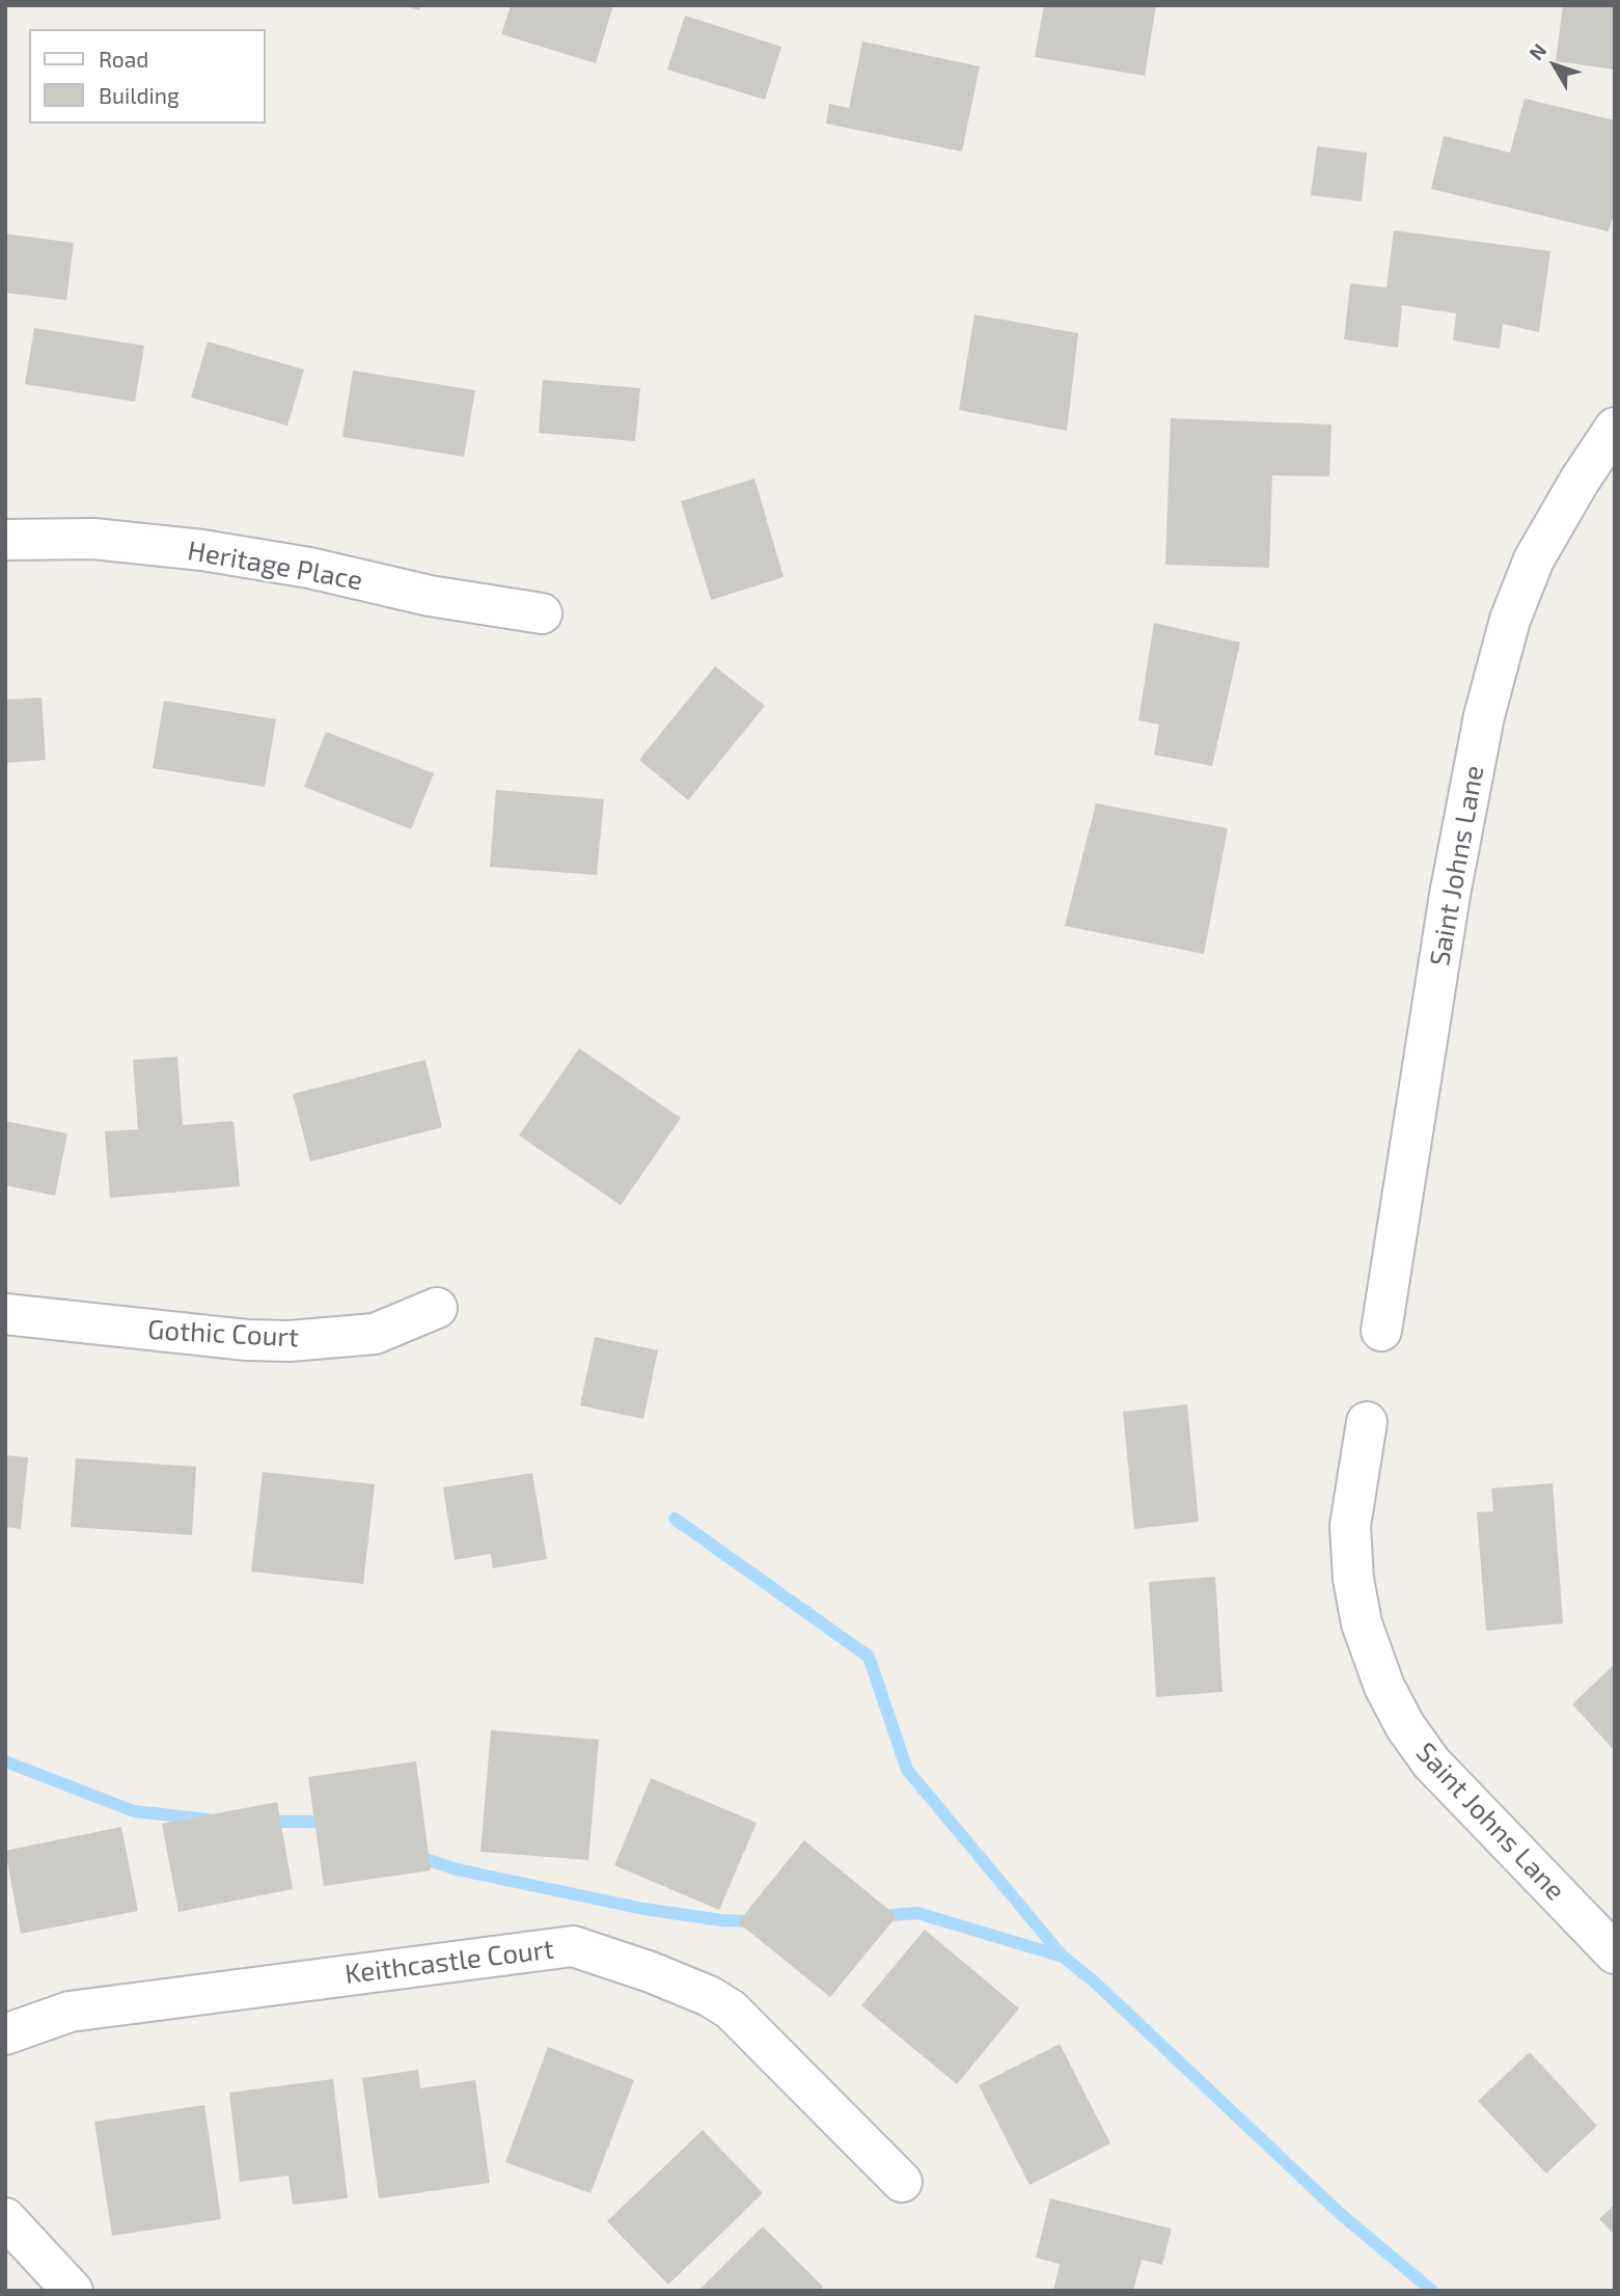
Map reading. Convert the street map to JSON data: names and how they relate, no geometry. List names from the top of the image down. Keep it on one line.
{"streets":{"street":["Heritage Place","Saint Johns Lane","Gothic Court","Keithcastle Court"]},"legend":["Road","Building"],"north":"top left"}
